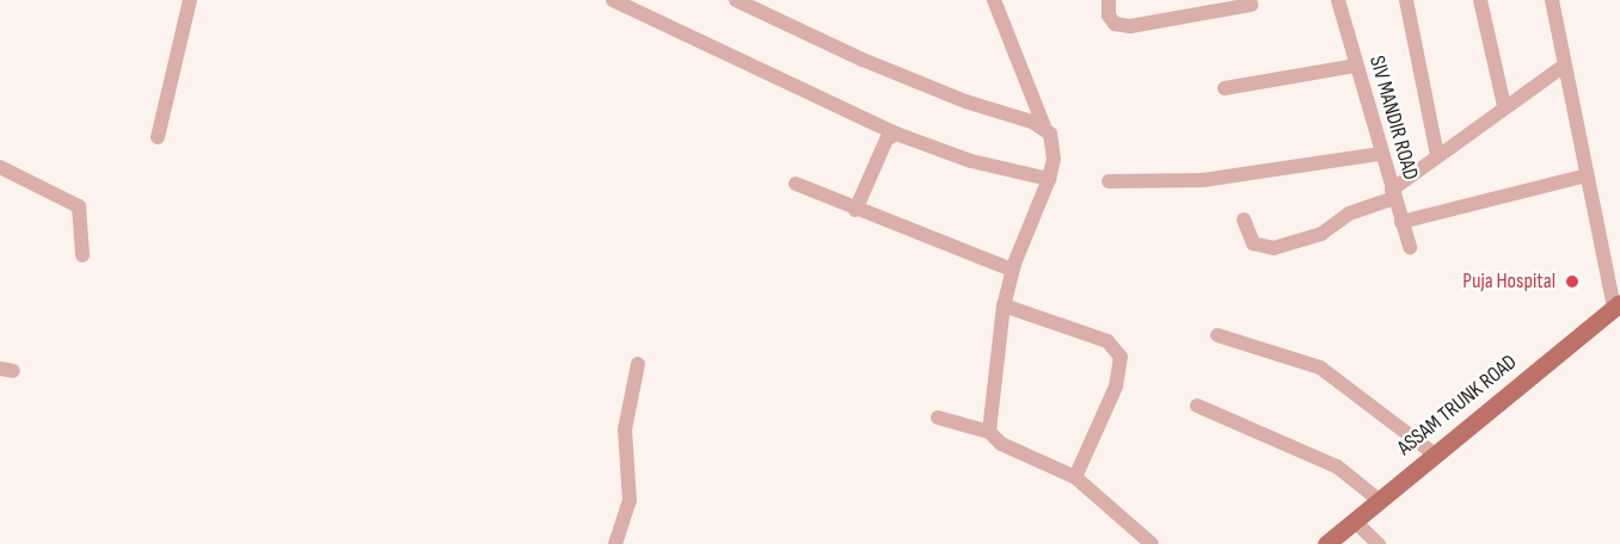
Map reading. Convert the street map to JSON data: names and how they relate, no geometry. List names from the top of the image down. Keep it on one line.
{"streets":{"main road":["ASSAM TRUNK ROAD"],"street":["SIV MANDIR ROAD"]},"places":["Puja Hospital"]}
